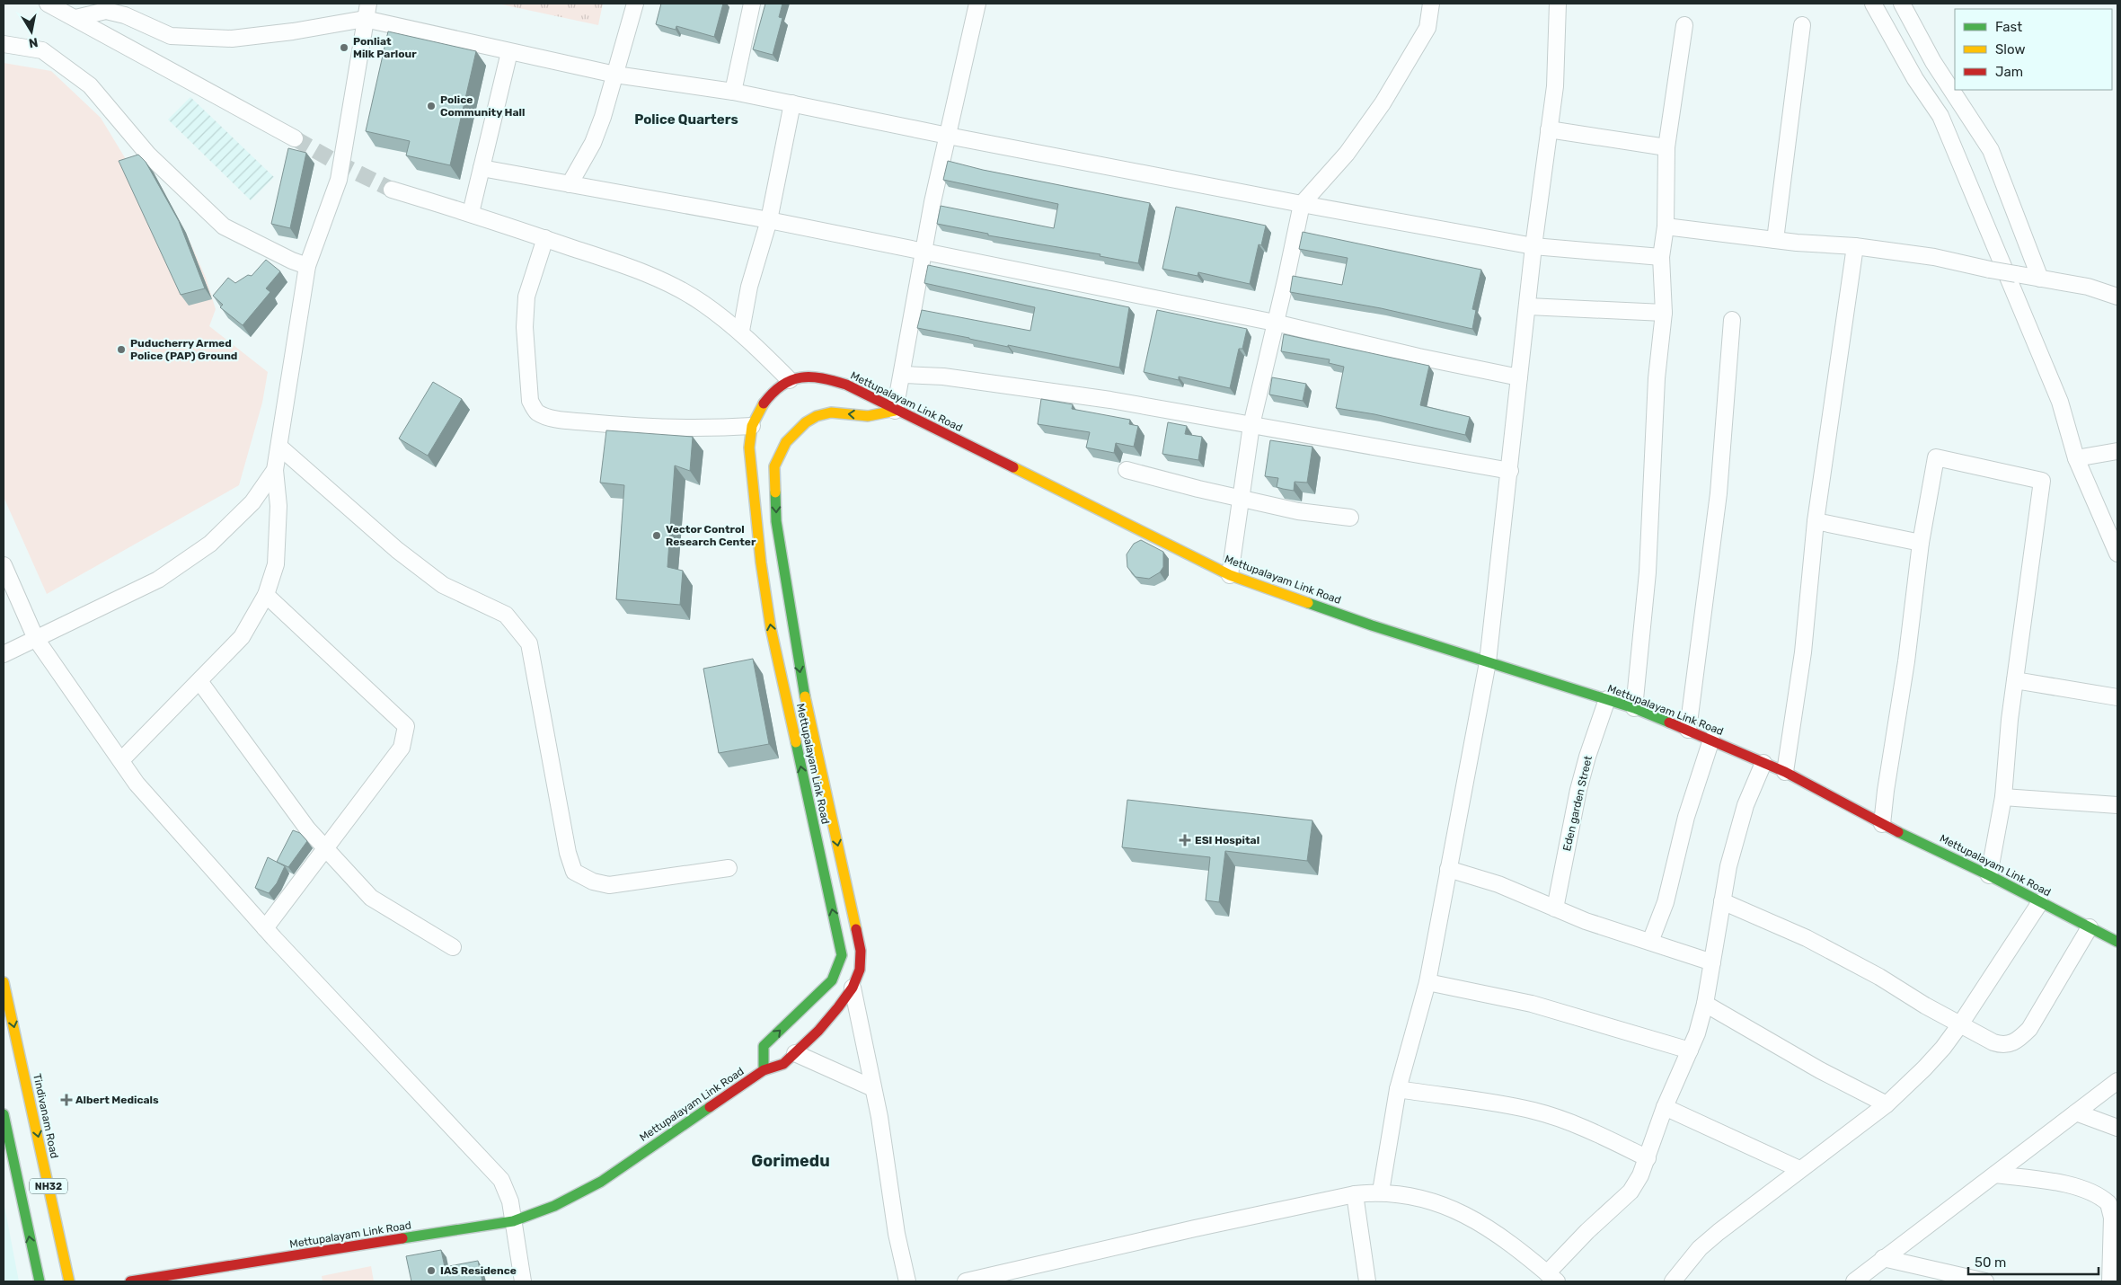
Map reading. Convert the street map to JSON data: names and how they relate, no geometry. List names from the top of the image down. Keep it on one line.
{"streets":{"main road":["Mettupalayam Link Road","Tindivanam Road","NH32"],"street":["Eden garden Street"]},"crossings":[["Mettupalayam Link Road","Eden garden Street"]],"districts":["Police Quarters","Gorimedu"],"places":{"other":["Ponliat Milk Parlour","Police Community Hall","Puducherry Armed Police (PAP) Ground","Vector Control Research Center","IAS Residence"],"health":["ESI Hospital","Albert Medicals"]},"legend":["Fast","Slow","Jam"],"scale_bar":"50 m","north":"bottom"}
